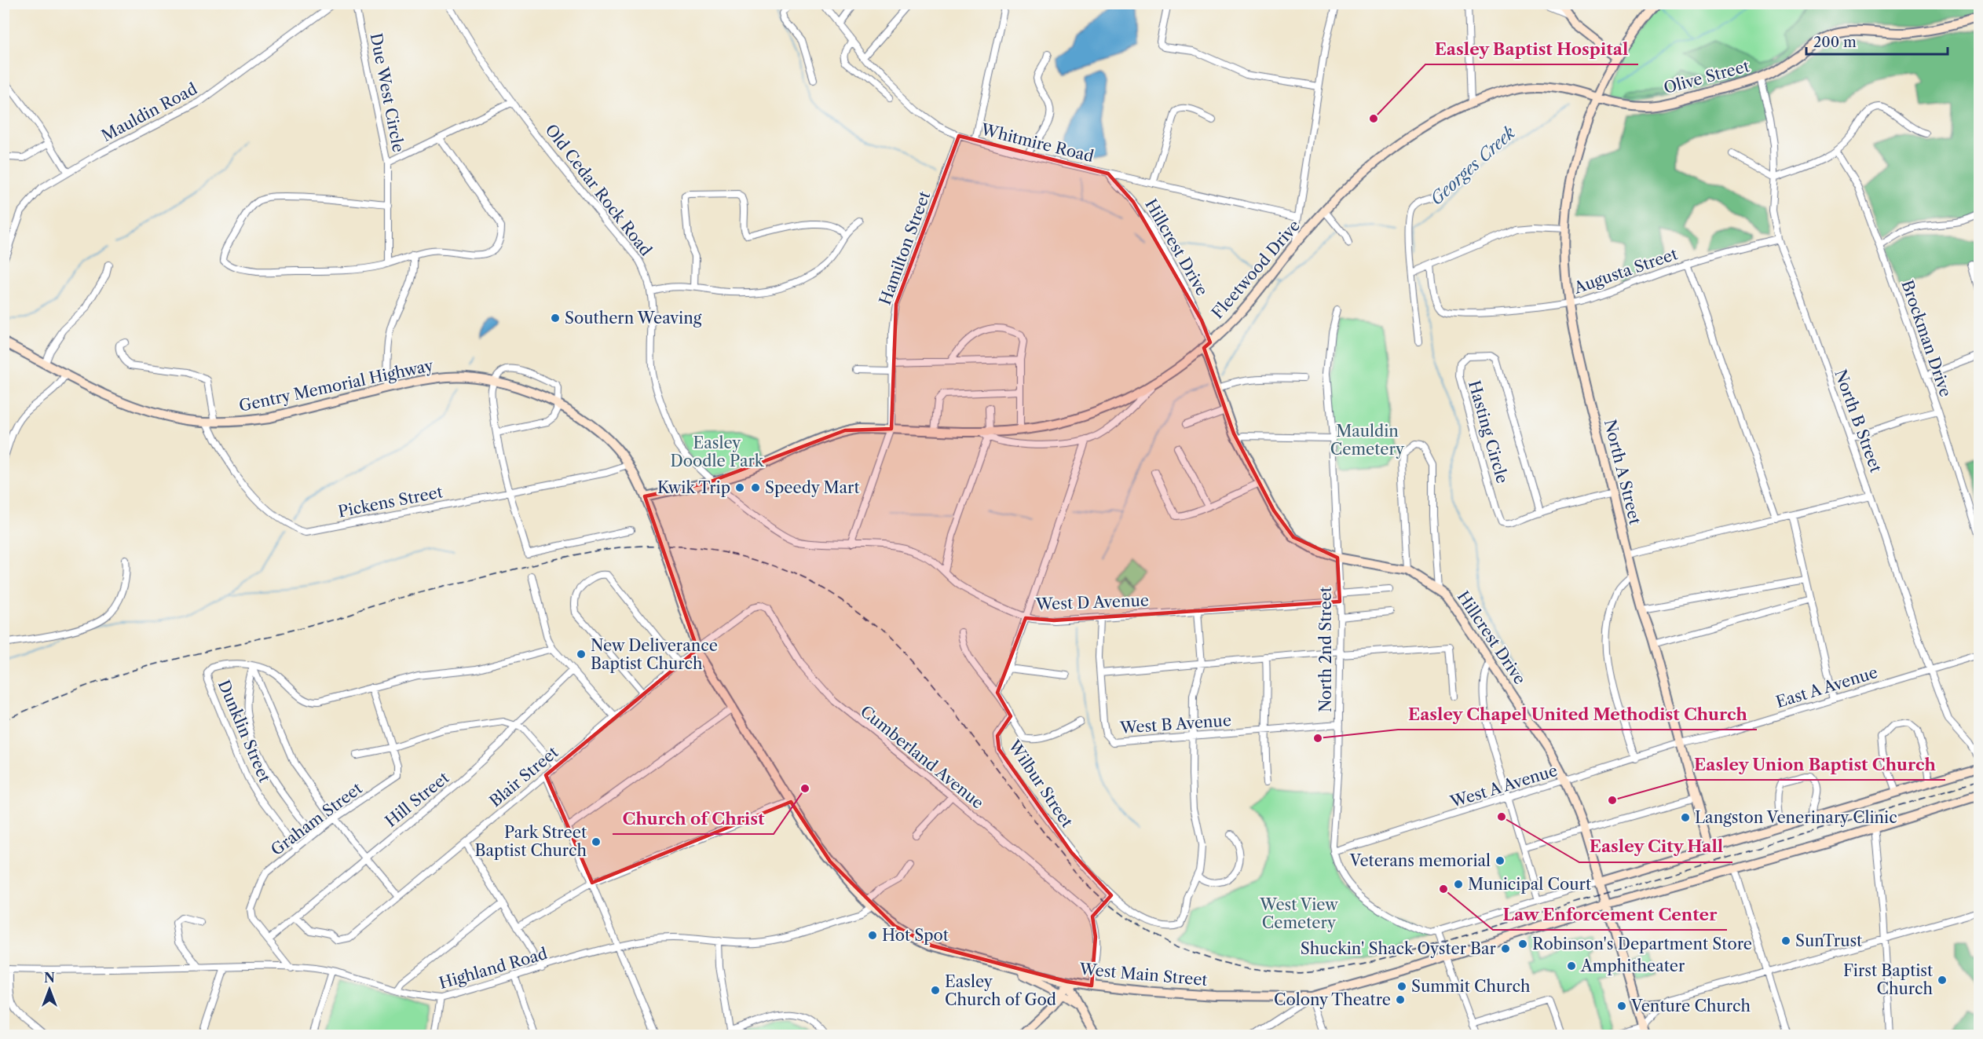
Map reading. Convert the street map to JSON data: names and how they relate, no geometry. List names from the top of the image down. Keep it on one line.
{"streets":{"main road":["Olive Street","Hillcrest Drive","Fleetwood Drive","Gentry Memorial Highway","North A Street","West Main Street"],"street":["Due West Circle","Mauldin Road","Whitmire Road","Old Cedar Rock Road","Hamilton Street","Augusta Street","Brockman Drive","North B Street","Hasting Circle","Pickens Street","West D Avenue","North 2nd Street","East A Avenue","West B Avenue","Dunklin Street","Cumberland Avenue","Blair Street","Wilbur Street","West A Avenue","Hill Street","Graham Street","Highland Road"]},"crossings":[["Olive Street","Fleetwood Drive"],["Olive Street","North B Street"],["Olive Street","North A Street"],["Due West Circle","Old Cedar Rock Road"],["Whitmire Road","Hillcrest Drive"],["Whitmire Road","Hamilton Street"],["Old Cedar Rock Road","Fleetwood Drive"],["Old Cedar Rock Road","West D Avenue"],["Hillcrest Drive","Fleetwood Drive"],["Hillcrest Drive","North 2nd Street"],["Hillcrest Drive","West A Avenue"],["Hillcrest Drive","West Main Street"],["Hamilton Street","Fleetwood Drive"],["Hamilton Street","West D Avenue"],["Fleetwood Drive","Gentry Memorial Highway"],["Fleetwood Drive","North A Street"],["Fleetwood Drive","West D Avenue"],["Fleetwood Drive","West Main Street"],["Augusta Street","North B Street"],["Augusta Street","North A Street"],["Gentry Memorial Highway","Pickens Street"],["Gentry Memorial Highway","West Main Street"],["North B Street","East A Avenue"],["Hasting Circle","North A Street"],["North A Street","East A Avenue"],["North A Street","West A Avenue"],["West D Avenue","North 2nd Street"],["West D Avenue","West B Avenue"],["North 2nd Street","West B Avenue"],["North 2nd Street","West A Avenue"],["East A Avenue","West A Avenue"],["Dunklin Street","Graham Street"],["Cumberland Avenue","Blair Street"],["Cumberland Avenue","West Main Street"],["Blair Street","Hill Street"],["Blair Street","West Main Street"],["Hill Street","Graham Street"],["Graham Street","Highland Road"],["Highland Road","West Main Street"]],"water":["Georges Creek"],"parks":["Mauldin Cemetery","Easley Doodle Park","West View Cemetery"],"places":["Easley Baptist Hospital","Southern Weaving","Kwik Trip","Speedy Mart","New Deliverance Baptist Church","Easley Chapel United Methodist Church","Church of Christ","Easley Union Baptist Church","Easley City Hall","Langston Venerinary Clinic","Park Street Baptist Church","Veterans memorial","Municipal Court","Law Enforcement Center","Hot Spot","SunTrust","Robinson's Department Store","Shuckin' Shack Oyster Bar","Amphitheater","First Baptist Church","Summit Church","Easley Church of God","Colony Theatre","Venture Church"],"scale_bar":"200 m","north":"top"}
